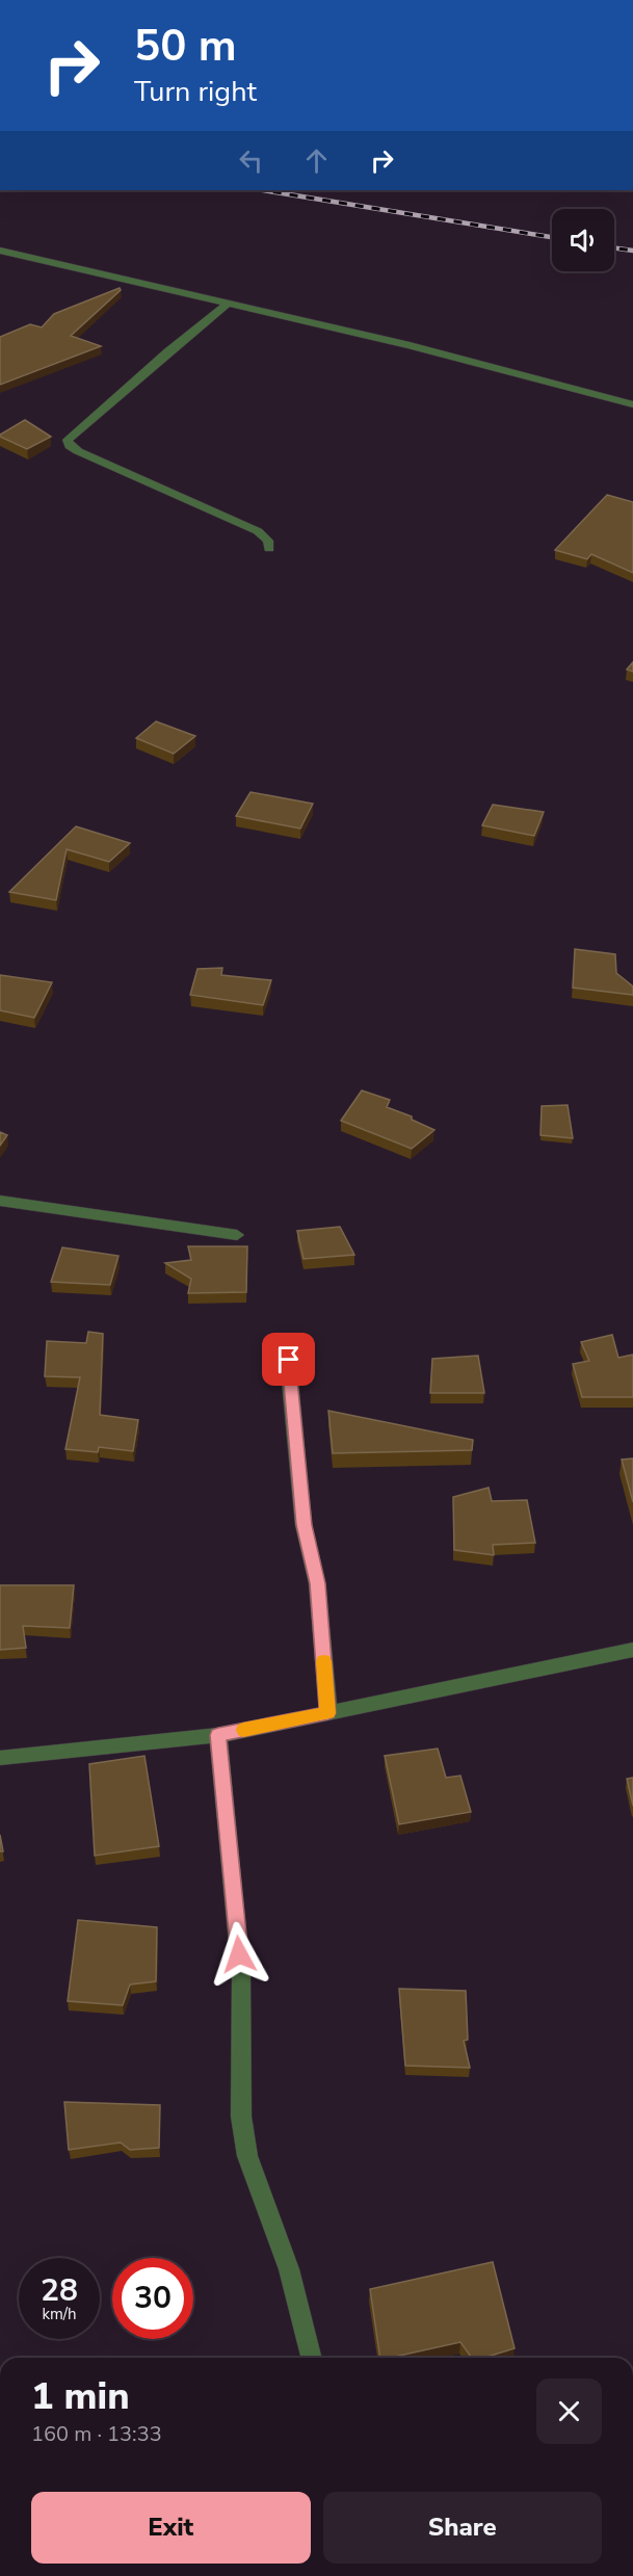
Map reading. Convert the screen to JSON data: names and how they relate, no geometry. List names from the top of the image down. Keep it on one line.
{"page":{"turn":["50 m","Turn right"],"speed":"28 km/h","limit":"30","heading":["1 min","160 m · 13:33"],"buttons":["Exit","Share"]}}
